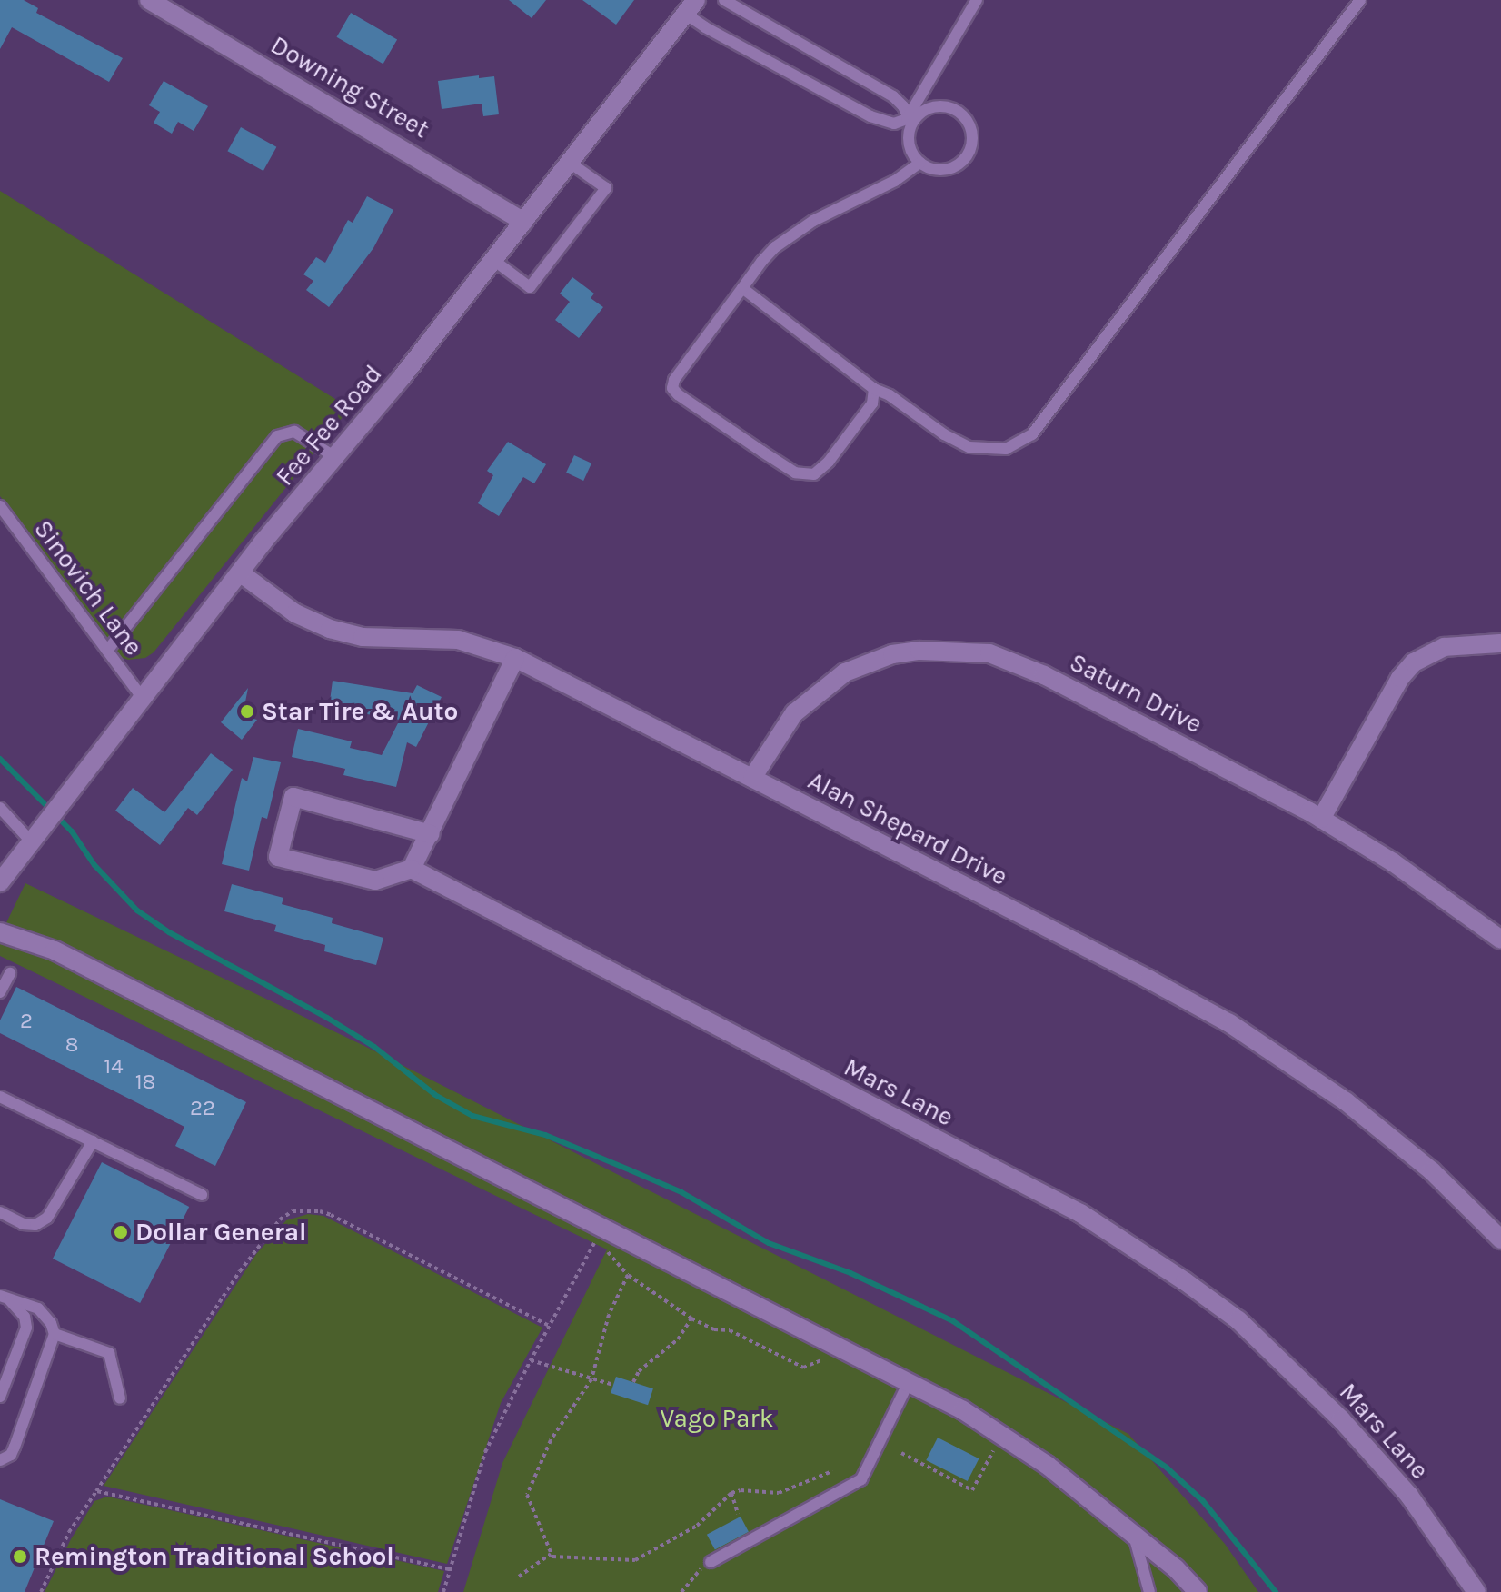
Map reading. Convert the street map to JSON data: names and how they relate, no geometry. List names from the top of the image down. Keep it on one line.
{"streets":{"street":["Downing Street","Fee Fee Road","Saturn Drive","Alan Shepard Drive","Mars Lane"],"lane":["Sinovich Lane"]},"crossings":[["Downing Street","Fee Fee Road"],["Fee Fee Road","Sinovich Lane"],["Fee Fee Road","Alan Shepard Drive"],["Saturn Drive","Alan Shepard Drive"]],"parks":["Vago Park"],"places":["Star Tire & Auto","Dollar General","Remington Traditional School"],"house_numbers":["2","8","14","18","22"]}
